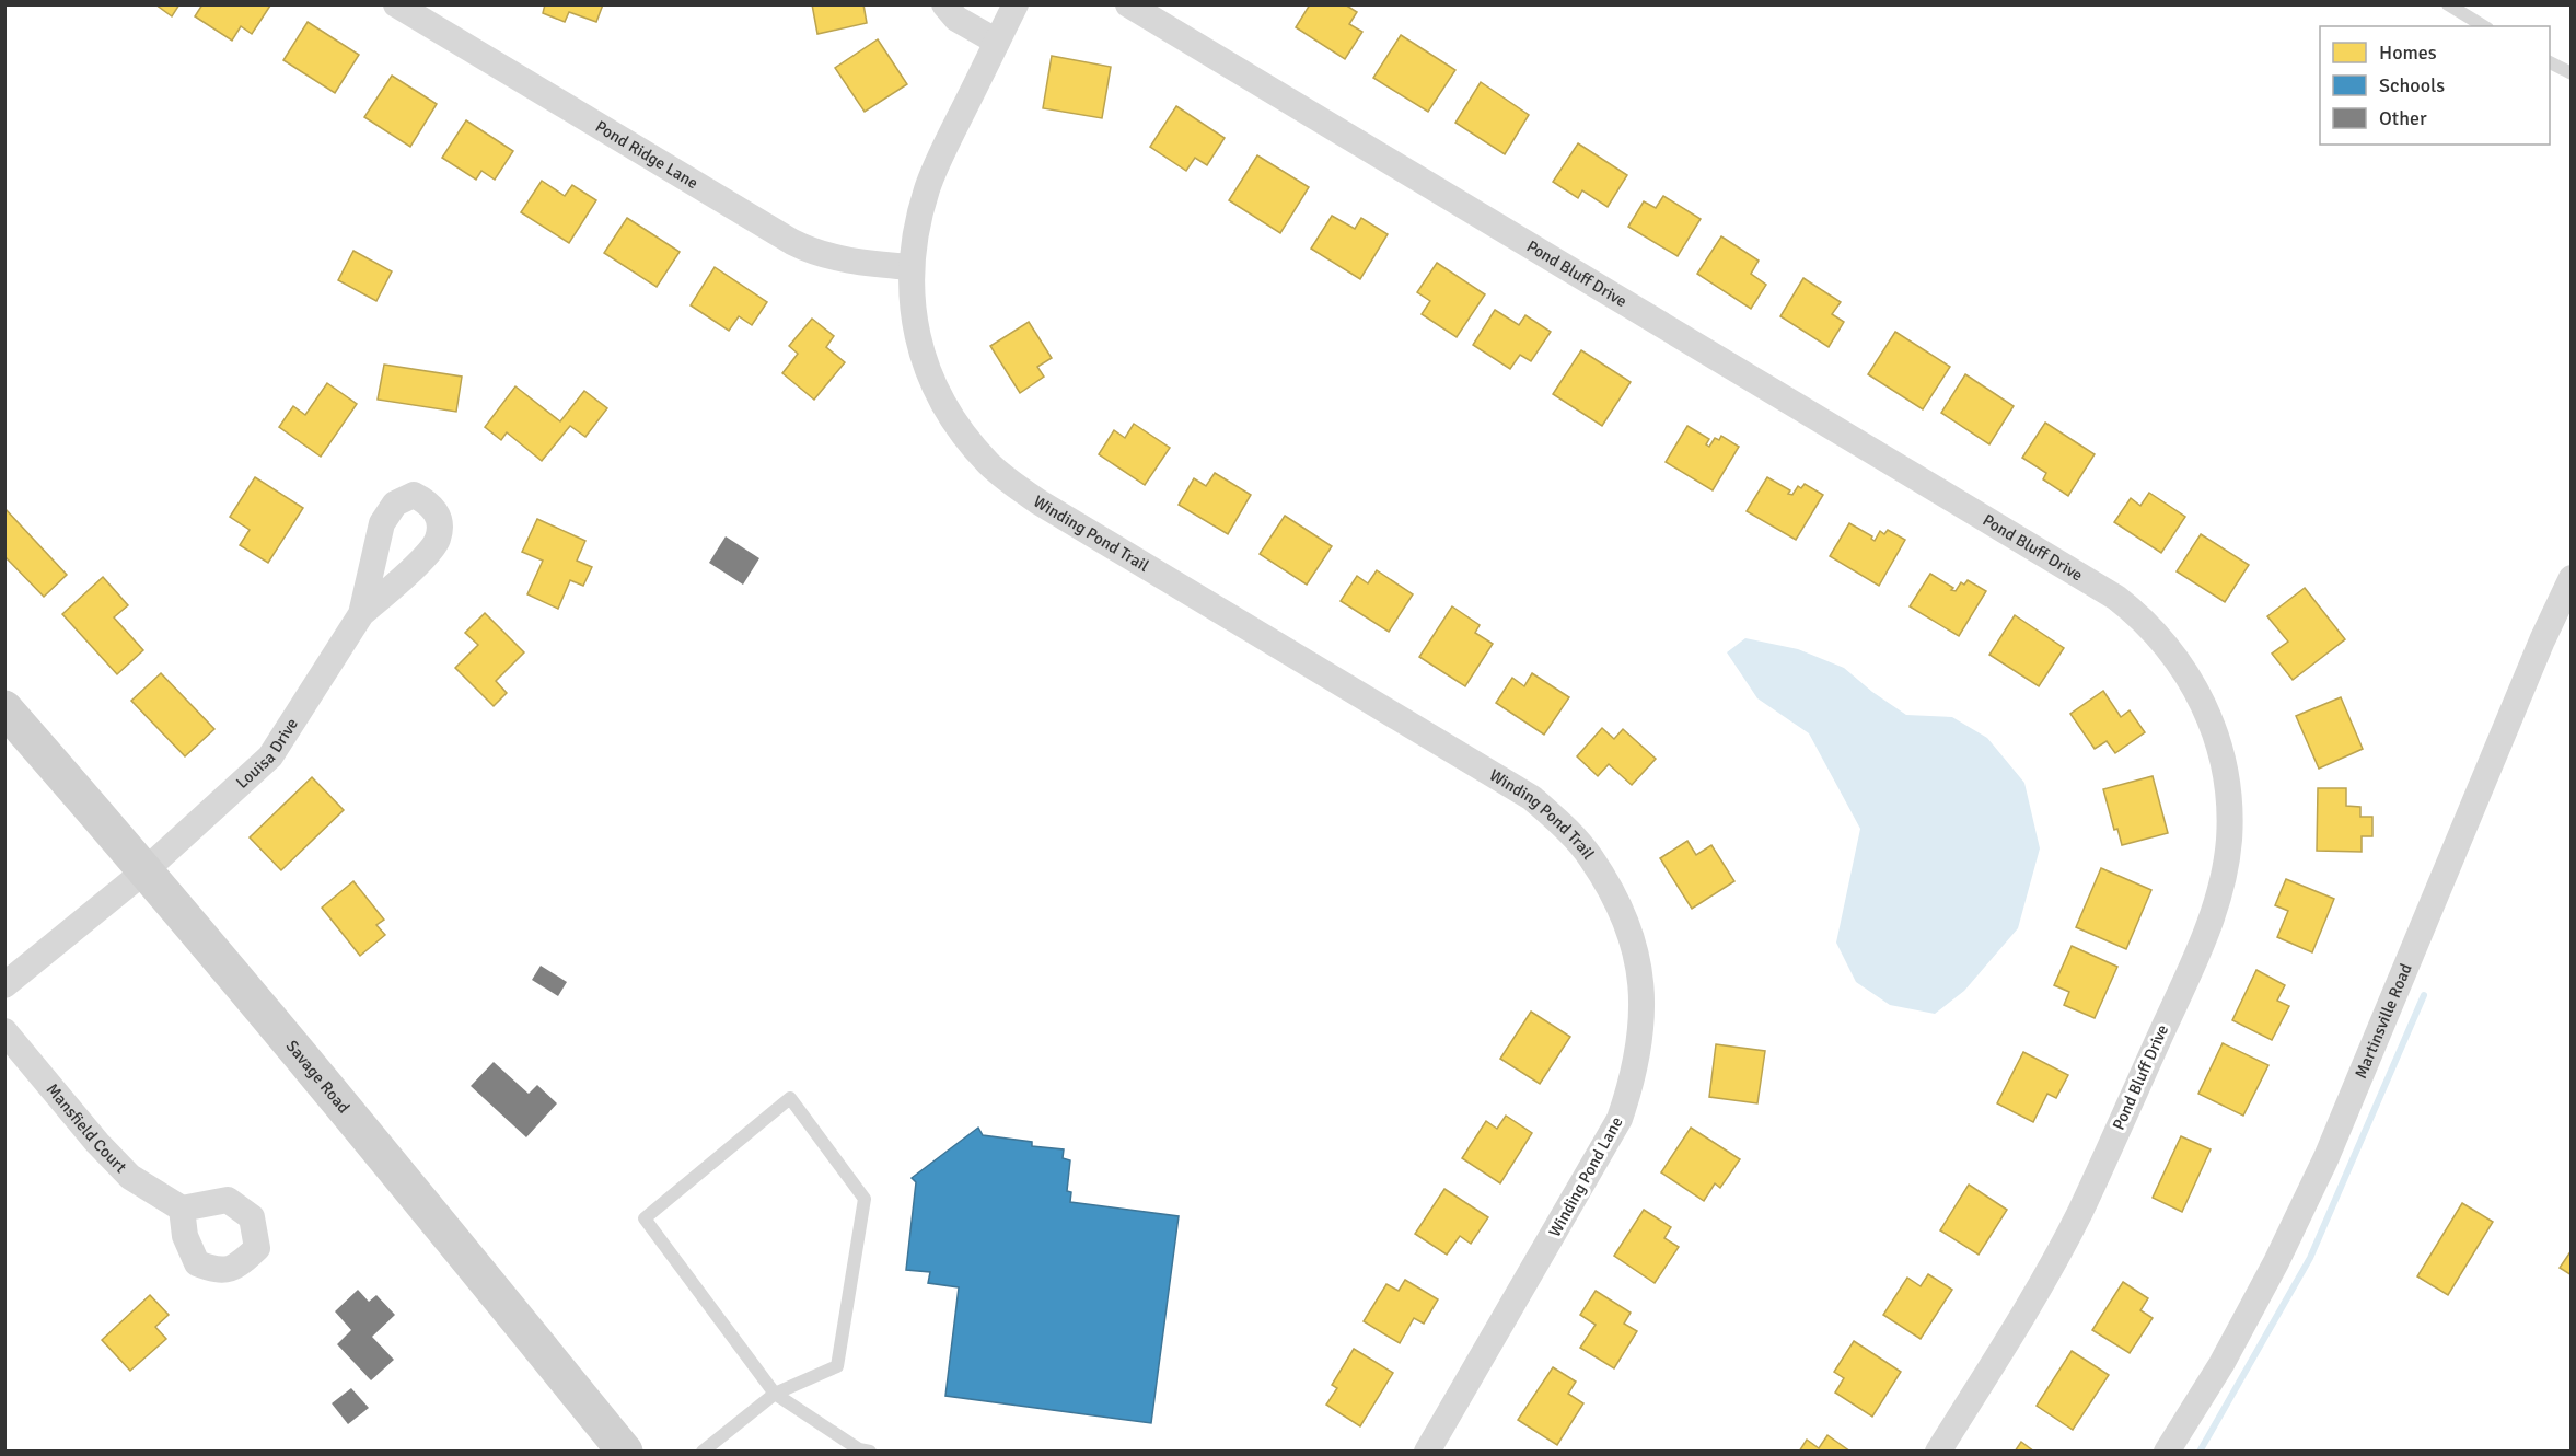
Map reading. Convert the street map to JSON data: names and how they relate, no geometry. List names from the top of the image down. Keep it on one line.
{"streets":{"street":["Pond Ridge Lane","Pond Bluff Drive","Winding Pond Trail","Louisa Drive","Martinsville Road","Savage Road","Mansfield Court","Winding Pond Lane"]},"crossings":[["Pond Ridge Lane","Winding Pond Trail"],["Winding Pond Trail","Winding Pond Lane"],["Louisa Drive","Savage Road"]],"legend":["Homes","Schools","Other"]}
